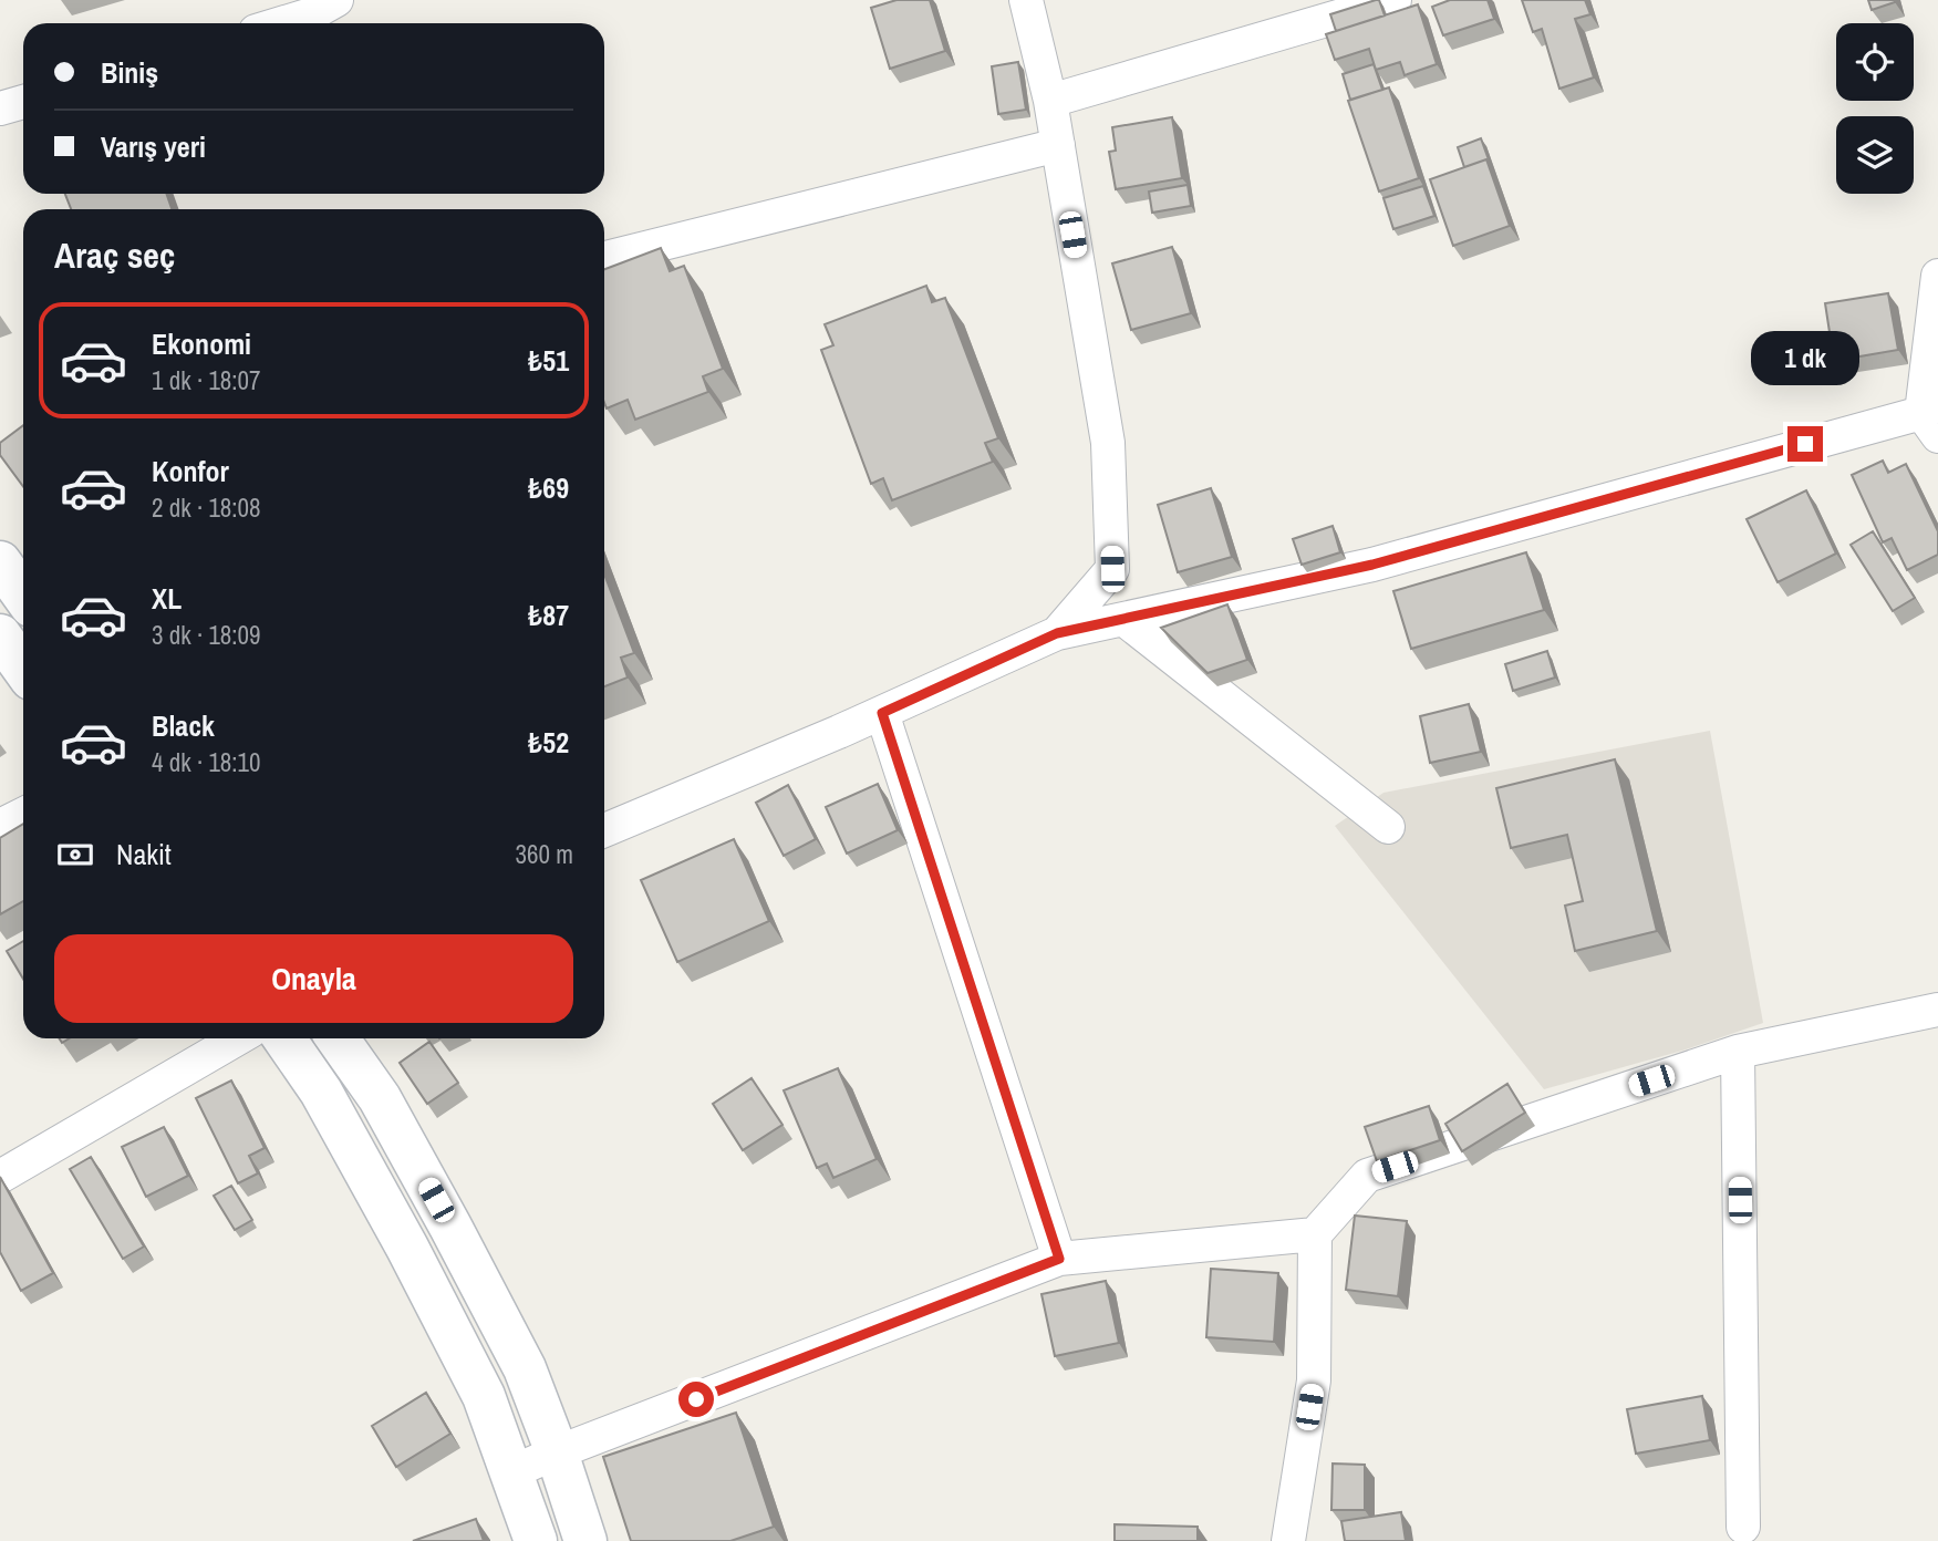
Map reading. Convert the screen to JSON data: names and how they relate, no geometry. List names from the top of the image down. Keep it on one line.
{"page":{"banner":["Biniş","Varış yeri"],"heading":"Araç seç","list":[{"name":"Ekonomi","note":"1 dk · 18:07","value":"₺51"},{"name":"Konfor","note":"2 dk · 18:08","value":"₺69"},{"name":"XL","note":"3 dk · 18:09","value":"₺87"},{"name":"Black","note":"4 dk · 18:10","value":"₺52"}],"bubble":"1 dk","pay":["Nakit","360 m"],"buttons":"Onayla"}}
